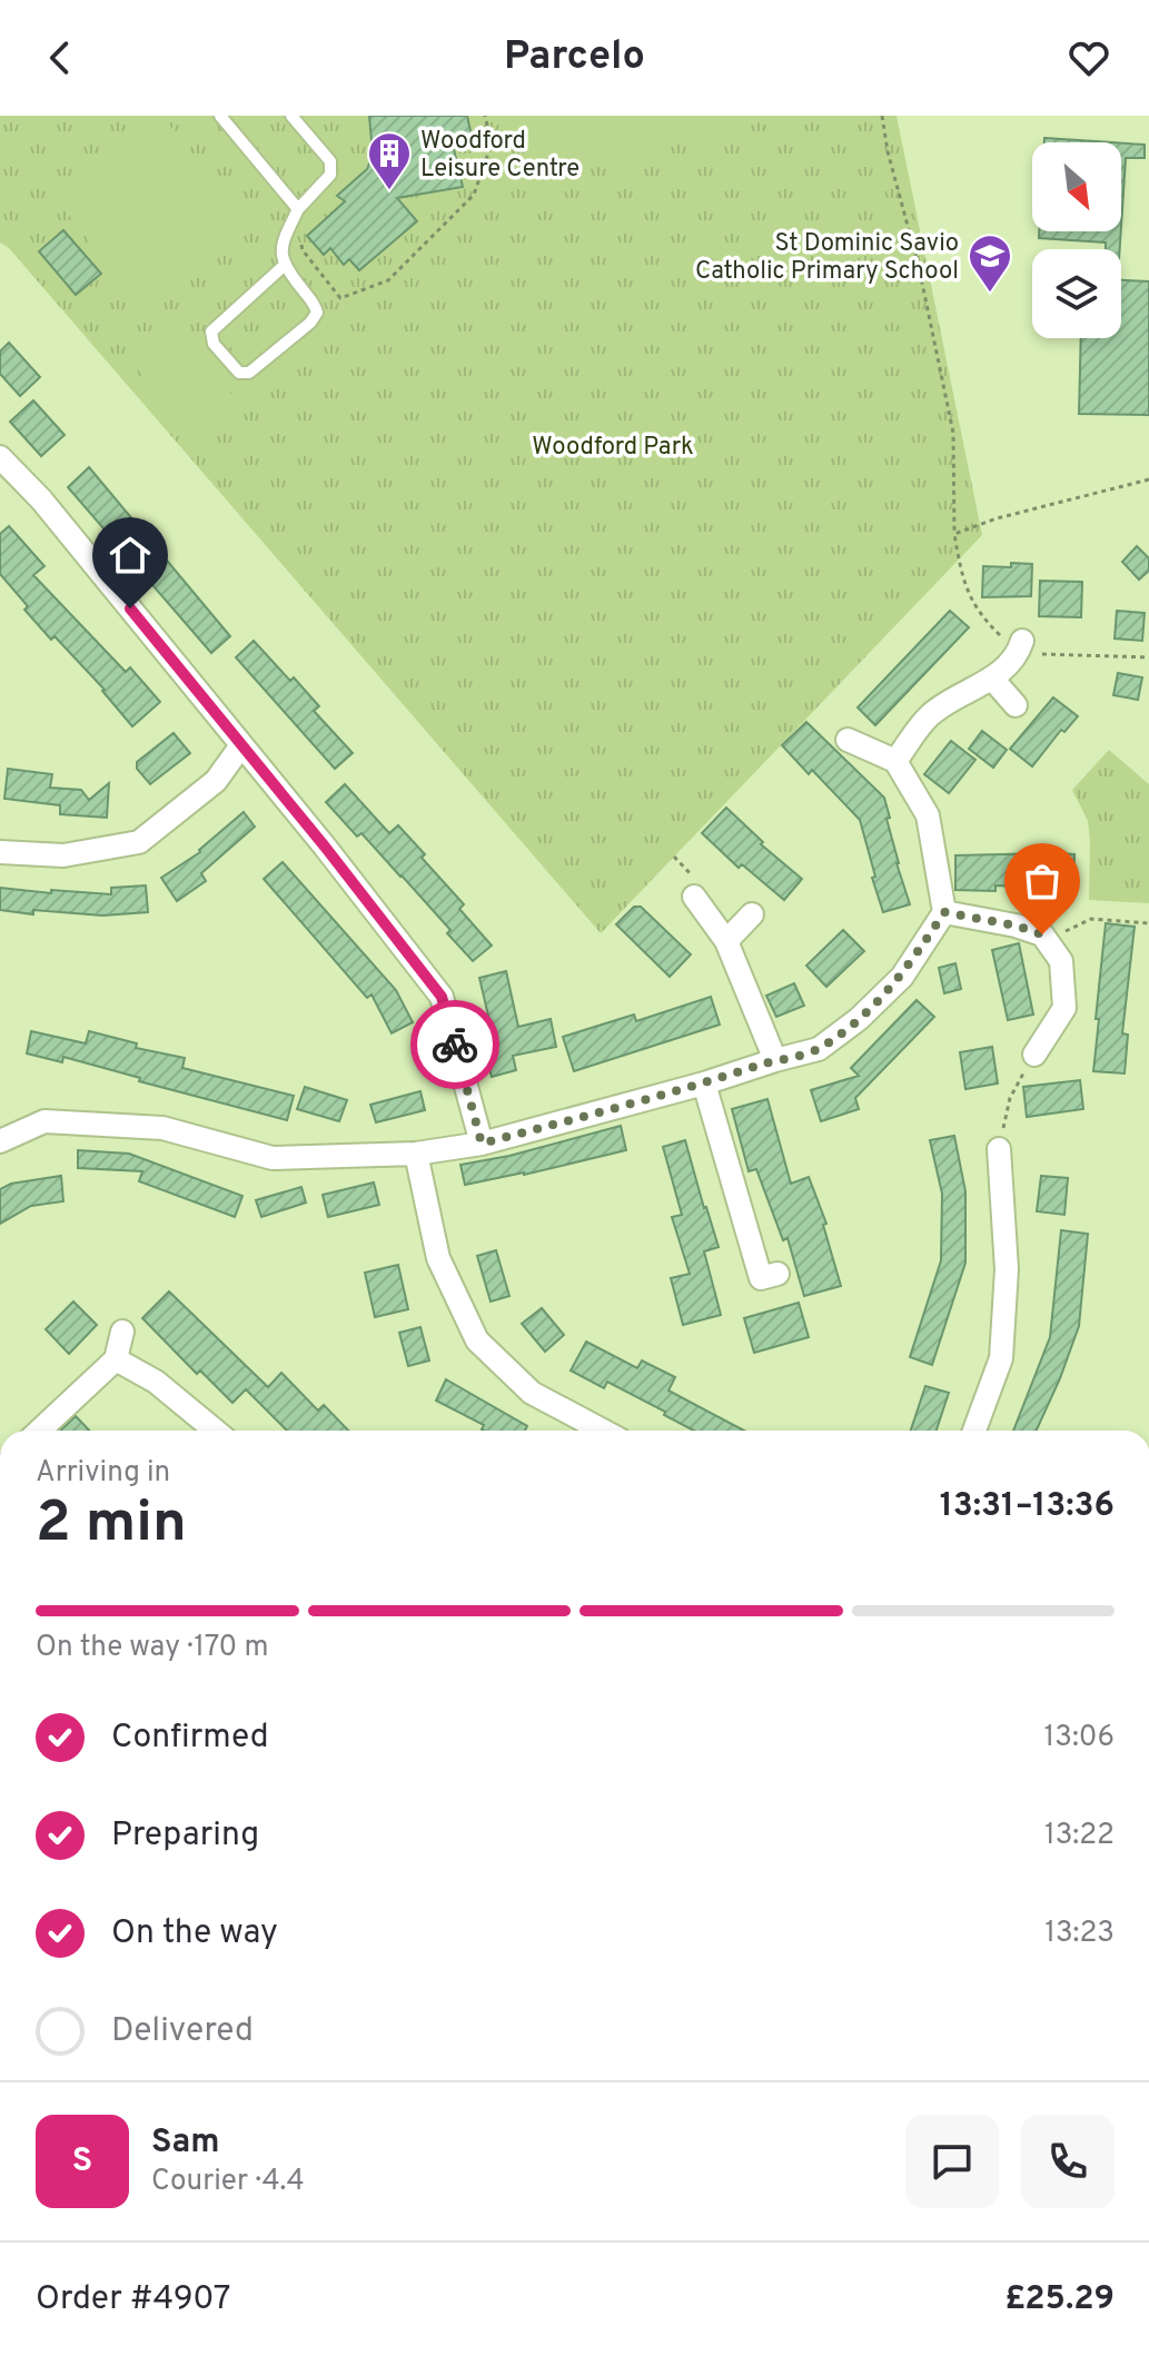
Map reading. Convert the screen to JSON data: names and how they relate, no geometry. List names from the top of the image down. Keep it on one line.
{"parks":["Woodford Park"],"places":{"building":["Woodford Leisure Centre"],"school or university":["St Dominic Savio Catholic Primary School"]},"north":"bottom right","page":{"header":"Parcelo","heading":["2 min","Arriving in","13:31–13:36"],"panel":["Sam","Courier · 4.4","Order #4907","£25.29"],"bar":"On the way · 170 m","list":[["Confirmed","13:06"],["Preparing","13:22"],["On the way","13:23"],"Delivered"],"round":"S"}}
